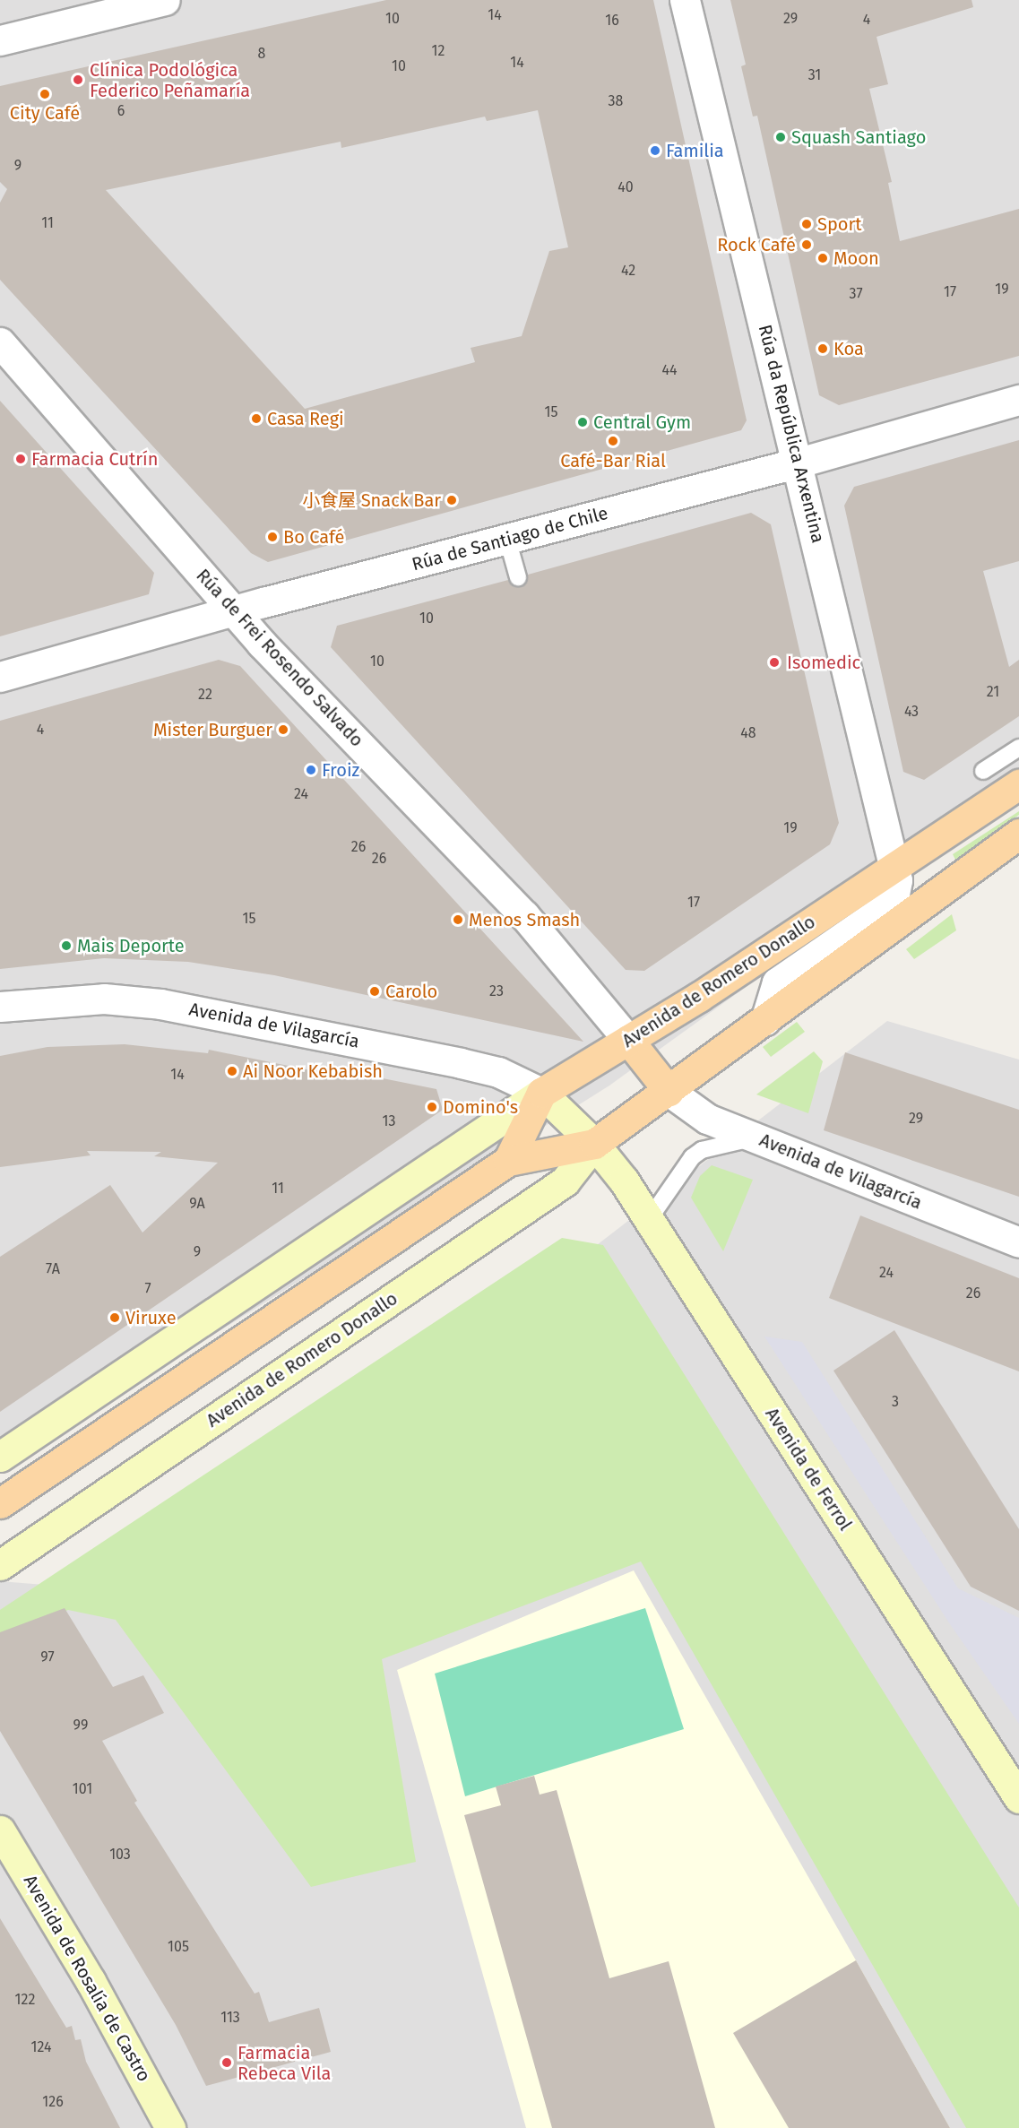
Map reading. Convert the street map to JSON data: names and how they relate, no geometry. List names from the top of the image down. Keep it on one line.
{"streets":{"main road":["Avenida de Romero Donallo"],"street":["Rúa da República Arxentina","Rúa de Santiago de Chile","Rúa de Frei Rosendo Salvado","Avenida de Vilagarcía","Avenida de Ferrol","Avenida de Rosalía de Castro"]},"crossings":[["Rúa da República Arxentina","Rúa de Santiago de Chile"],["Rúa da República Arxentina","Avenida de Romero Donallo"],["Rúa de Santiago de Chile","Rúa de Frei Rosendo Salvado"],["Rúa de Frei Rosendo Salvado","Avenida de Romero Donallo"],["Avenida de Romero Donallo","Avenida de Vilagarcía"],["Avenida de Romero Donallo","Avenida de Ferrol"],["Avenida de Vilagarcía","Avenida de Ferrol"]],"places":["Clínica Podológica Federico Peñamaría","City Café","Squash Santiago","Familia","Sport","Rock Café","Moon","Koa","Casa Regi","Central Gym","Café-Bar Rial","Farmacia Cutrín","小食屋 Snack Bar","Bo Café","Isomedic","Mister Burguer","Froiz","Menos Smash","Mais Deporte","Carolo","Ai Noor Kebabish","Domino's","Viruxe","Farmacia Rebeca Vila"],"house_numbers":["14","10","29","4","16","12","8","14","10","31","38","6","9","40","11","42","19","17","37","44","15","10","10","21","22","43","4","48","24","19","26","26","17","15","23","14","29","13","11","9A","9","7A","24","7","26","3","97","99","101","103","105","122","113","124","126"]}
